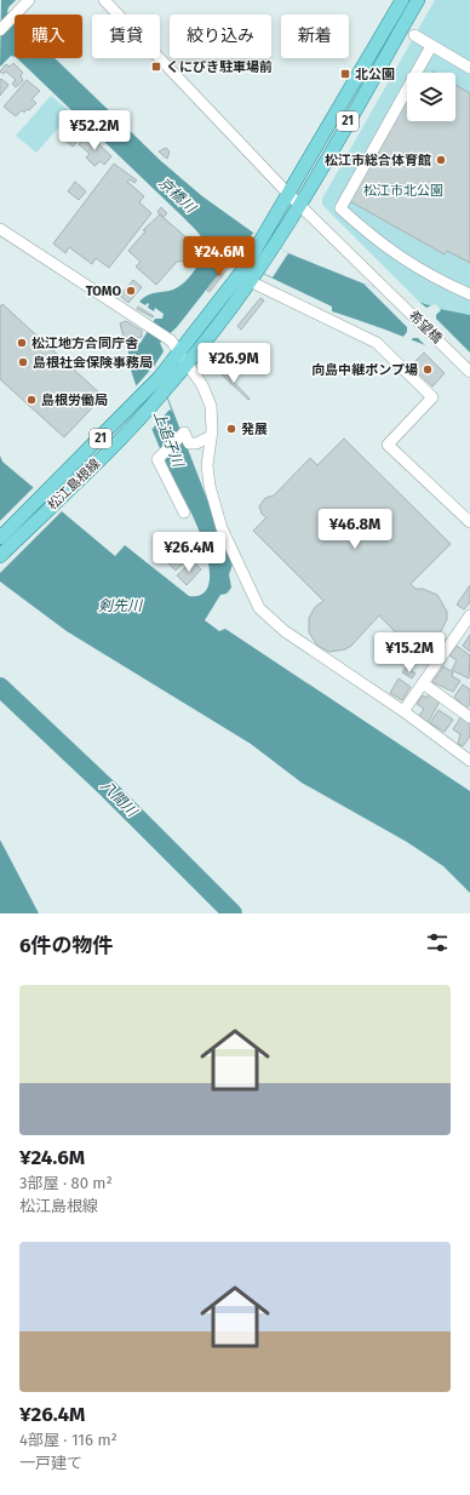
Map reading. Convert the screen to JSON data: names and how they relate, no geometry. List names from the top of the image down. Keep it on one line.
{"streets":{"main road":["21","松江島根線"],"street":["希望橋"]},"crossings":[["希望橋","松江島根線"]],"water":["京橋川","上追子川","剣先川","八間川"],"parks":["松江市北公園"],"places":{"transit":["くにびき駐車場前","北公園"],"other":["松江市総合体育館","TOMO","松江地方合同庁舎","島根社会保険事務局","向島中継ポンプ場","島根労働局","発展"]},"page":{"chip":["購入","賃貸","絞り込み","新着"],"price":["¥52.2M","¥24.6M","¥26.9M","¥46.8M","¥26.4M","¥15.2M"],"heading":"6件の物件","list":[{"name":"¥24.6M","note":"3部屋 · 80 m² · 松江島根線"},{"name":"¥26.4M","note":"4部屋 · 116 m² · 一戸建て"}]}}
